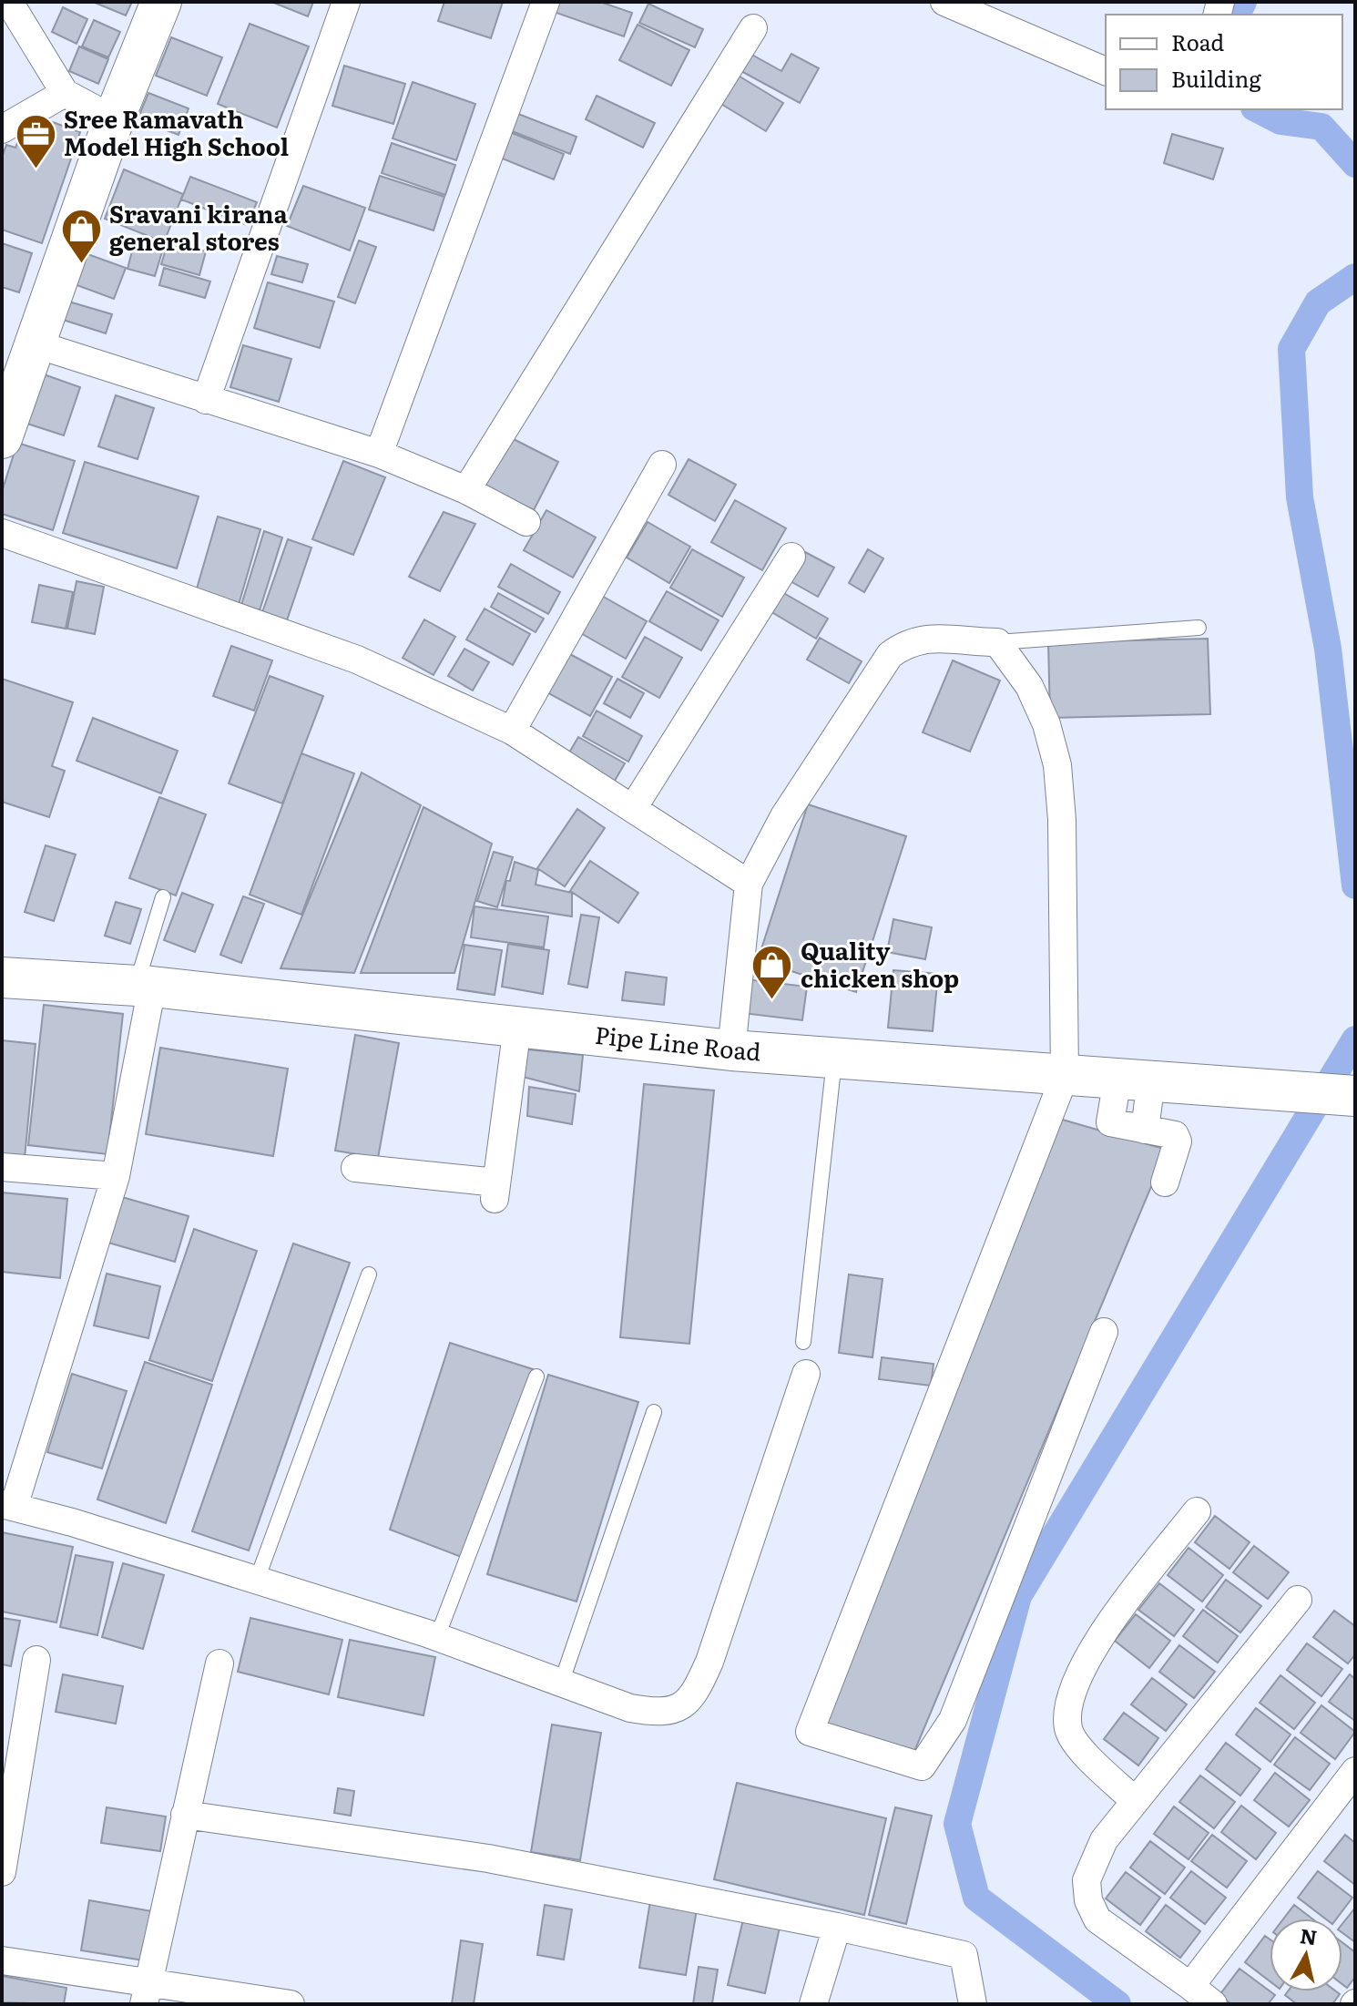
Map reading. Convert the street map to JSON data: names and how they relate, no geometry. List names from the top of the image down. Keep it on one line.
{"streets":{"street":["Pipe Line Road"]},"places":{"office":["Sree Ramavath Model High School"],"shop":["Sravani kirana general stores","Quality chicken shop"]},"legend":["Road","Building"],"north":"top"}
